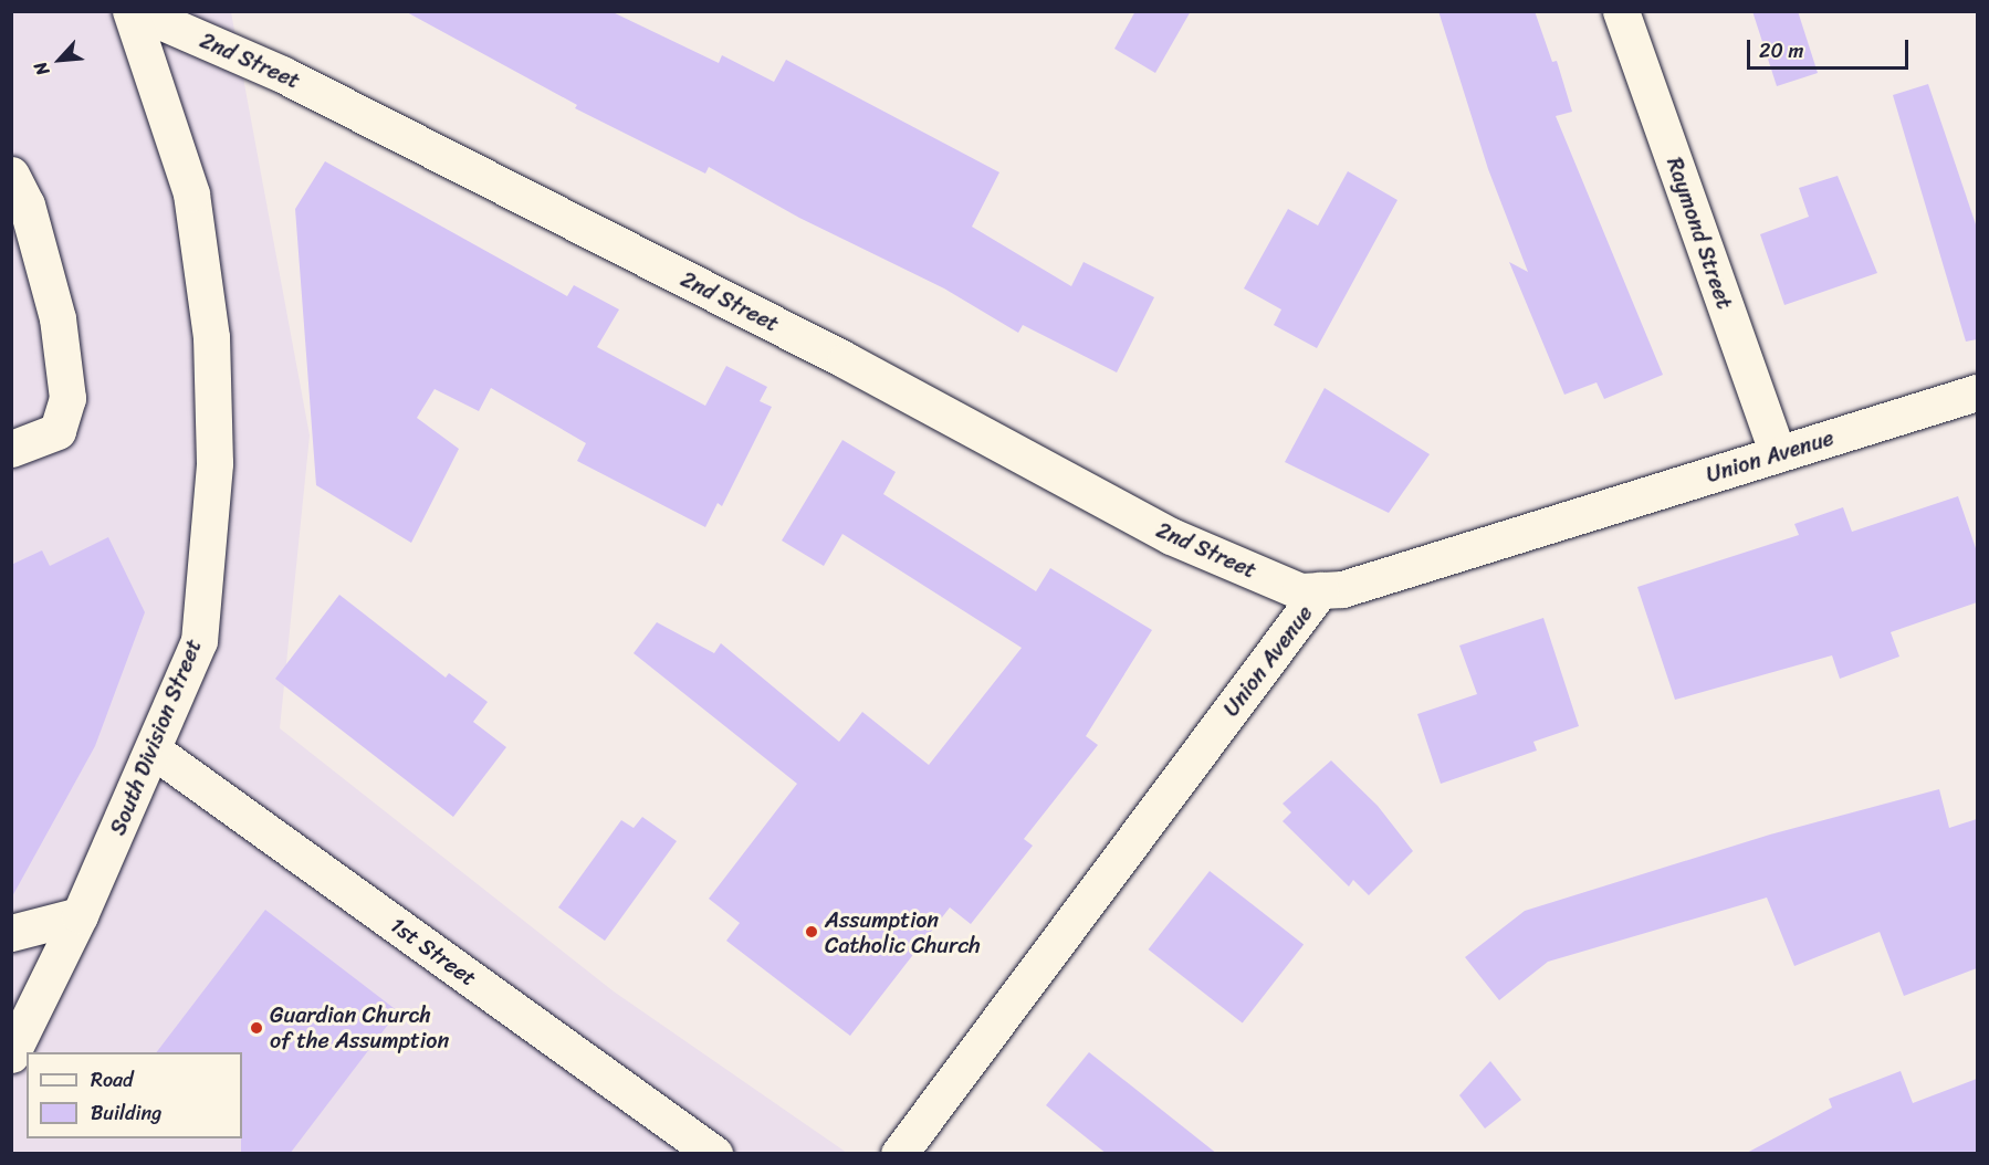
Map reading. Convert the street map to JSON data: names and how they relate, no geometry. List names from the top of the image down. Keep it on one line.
{"streets":{"street":["2nd Street","Raymond Street","Union Avenue","South Division Street","1st Street"]},"crossings":[["2nd Street","Union Avenue"],["Raymond Street","Union Avenue"],["South Division Street","1st Street"]],"places":["Assumption Catholic Church","Guardian Church of the Assumption"],"legend":["Road","Building"],"scale_bar":"20 m","north":"bottom left"}
